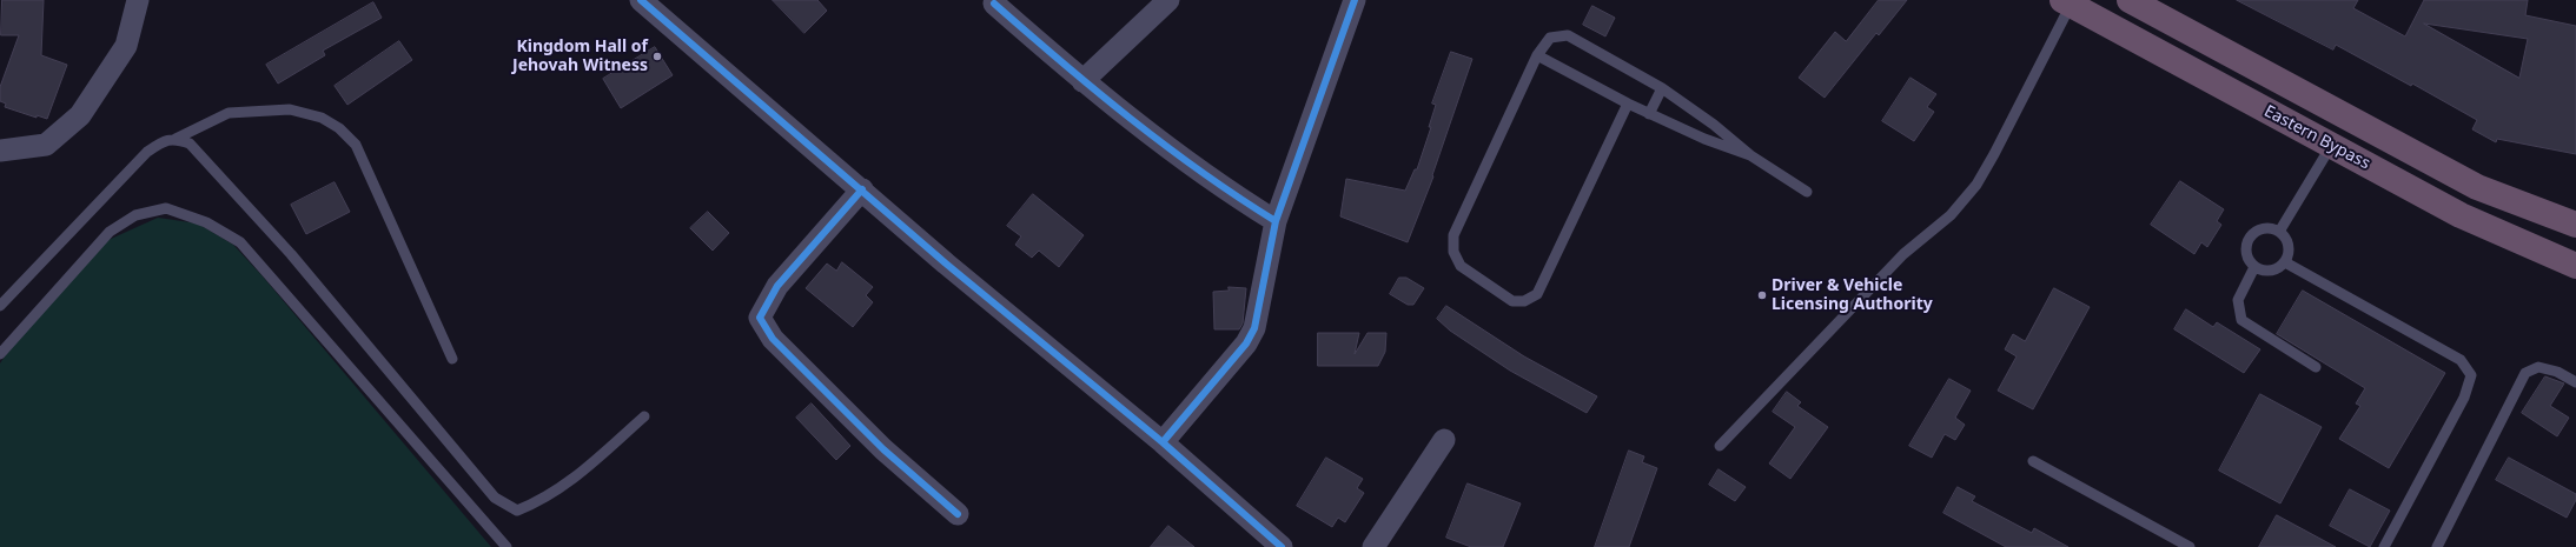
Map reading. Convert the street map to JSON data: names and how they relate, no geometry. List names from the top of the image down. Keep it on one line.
{"streets":{"highway":["Eastern Bypass"]},"places":["Kingdom Hall of Jehovah Witness","Driver & Vehicle Licensing Authority"]}
